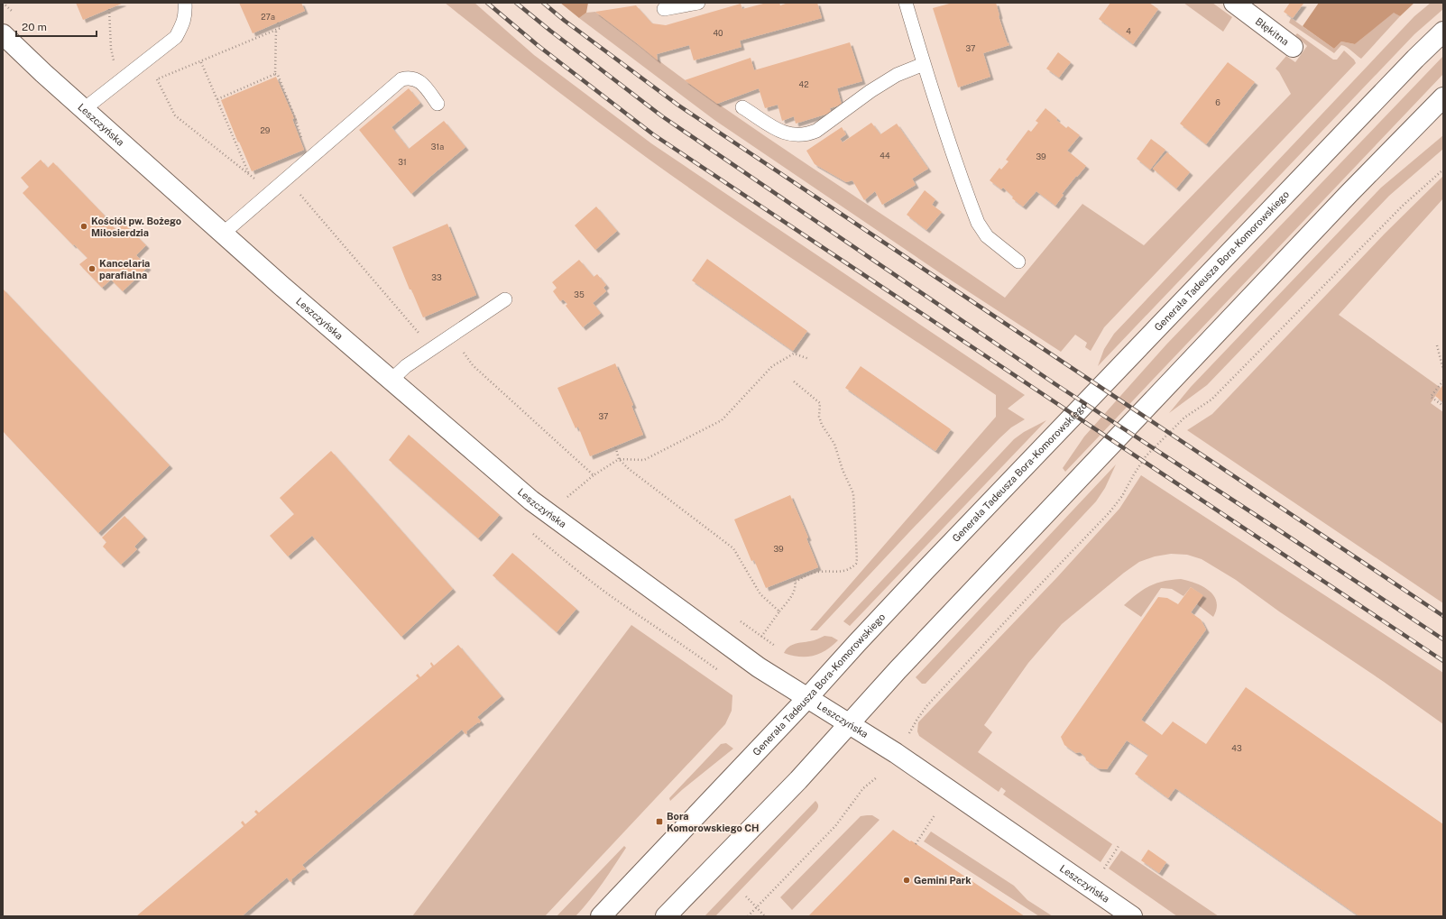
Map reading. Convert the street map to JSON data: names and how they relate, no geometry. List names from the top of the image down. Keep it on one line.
{"streets":{"main road":["Błękitna","Leszczyńska","Generała Tadeusza Bora-Komorowskiego"]},"crossings":[["Leszczyńska","Generała Tadeusza Bora-Komorowskiego"]],"places":{"other":["Kościół pw. Bożego Miłosierdzia","Kancelaria parafialna","Gemini Park"],"transit":["Bora Komorowskiego CH"]},"house_numbers":["27a","4","40","37","42","6","29","31a","44","39","31","33","35","37","39","43"],"scale_bar":"20 m"}
